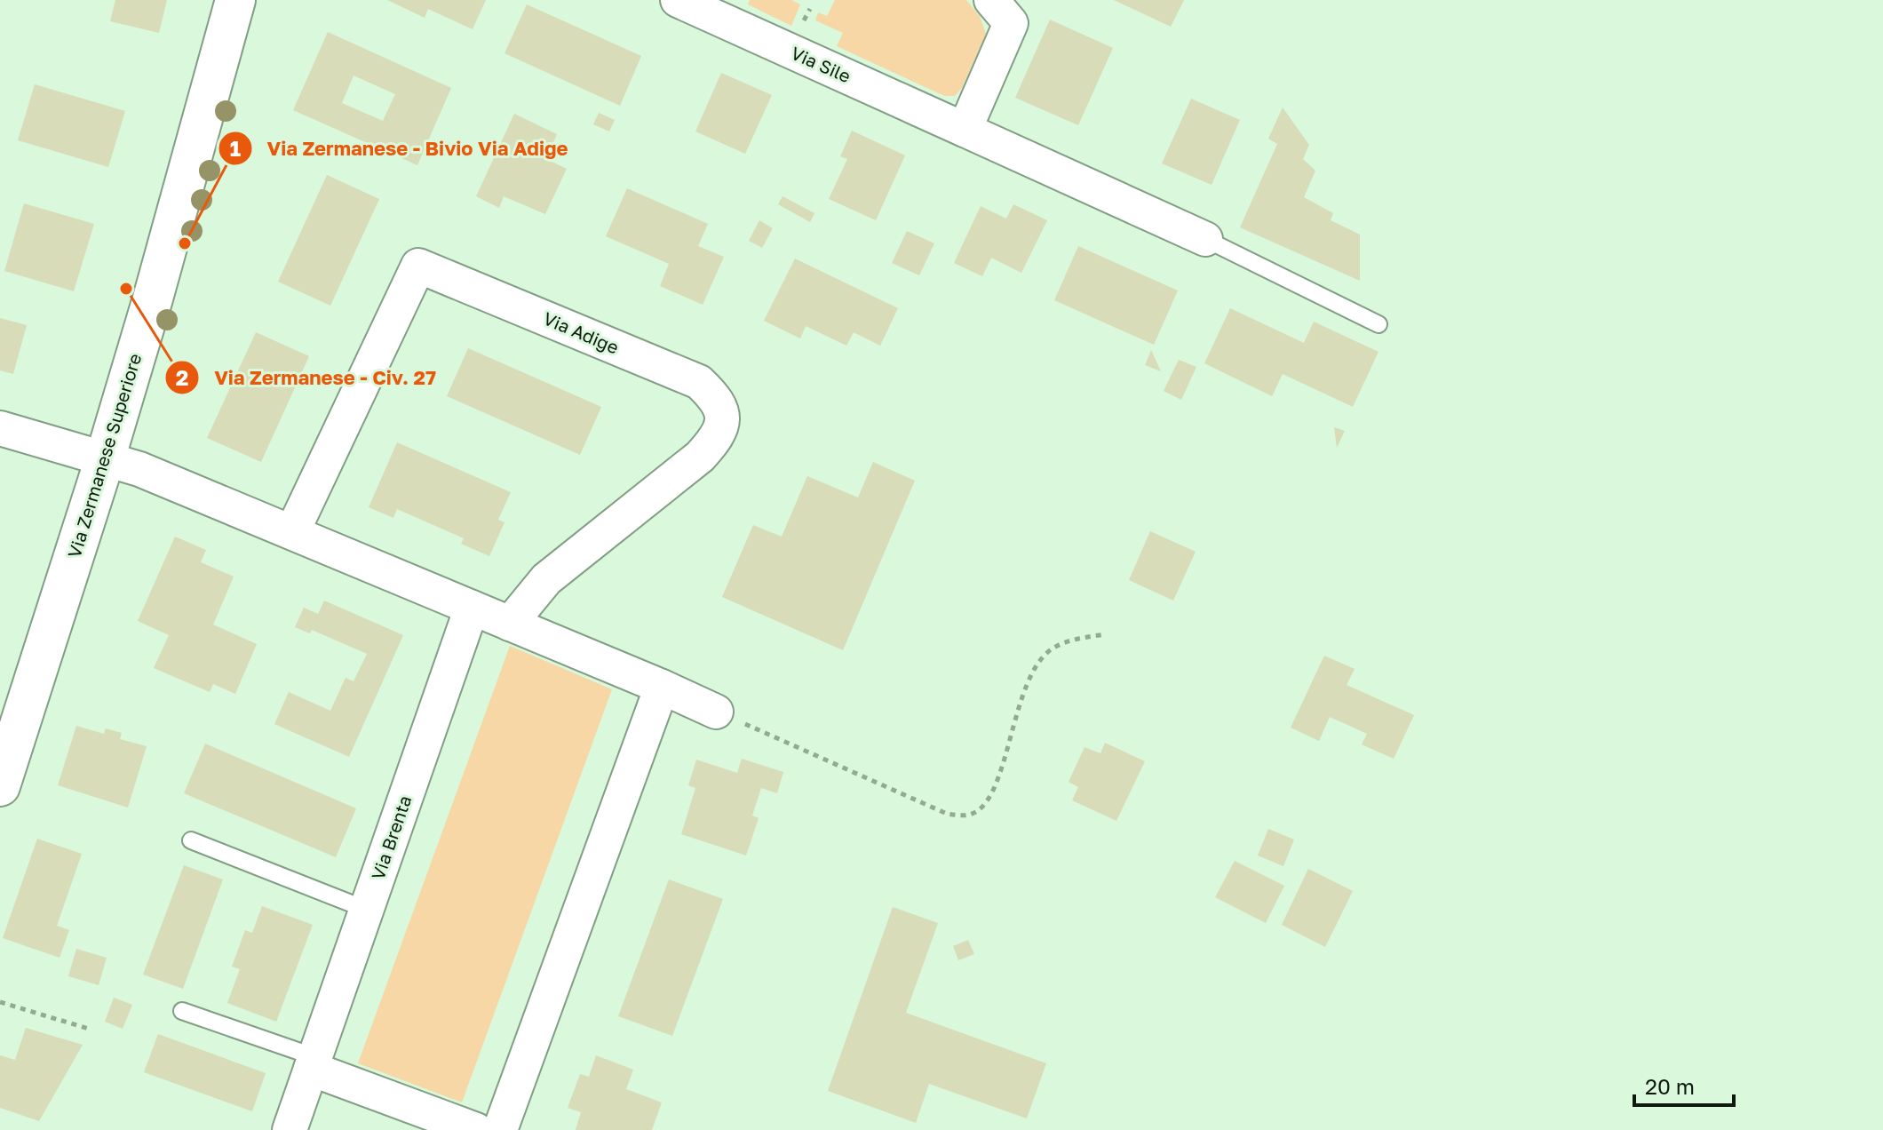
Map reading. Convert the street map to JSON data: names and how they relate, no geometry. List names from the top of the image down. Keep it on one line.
{"streets":{"street":["Via Sile","Via Adige","Via Zermanese Superiore","Via Brenta"]},"places":["Via Zermanese - Bivio Via Adige","Via Zermanese - Civ. 27"],"scale_bar":"20 m"}
